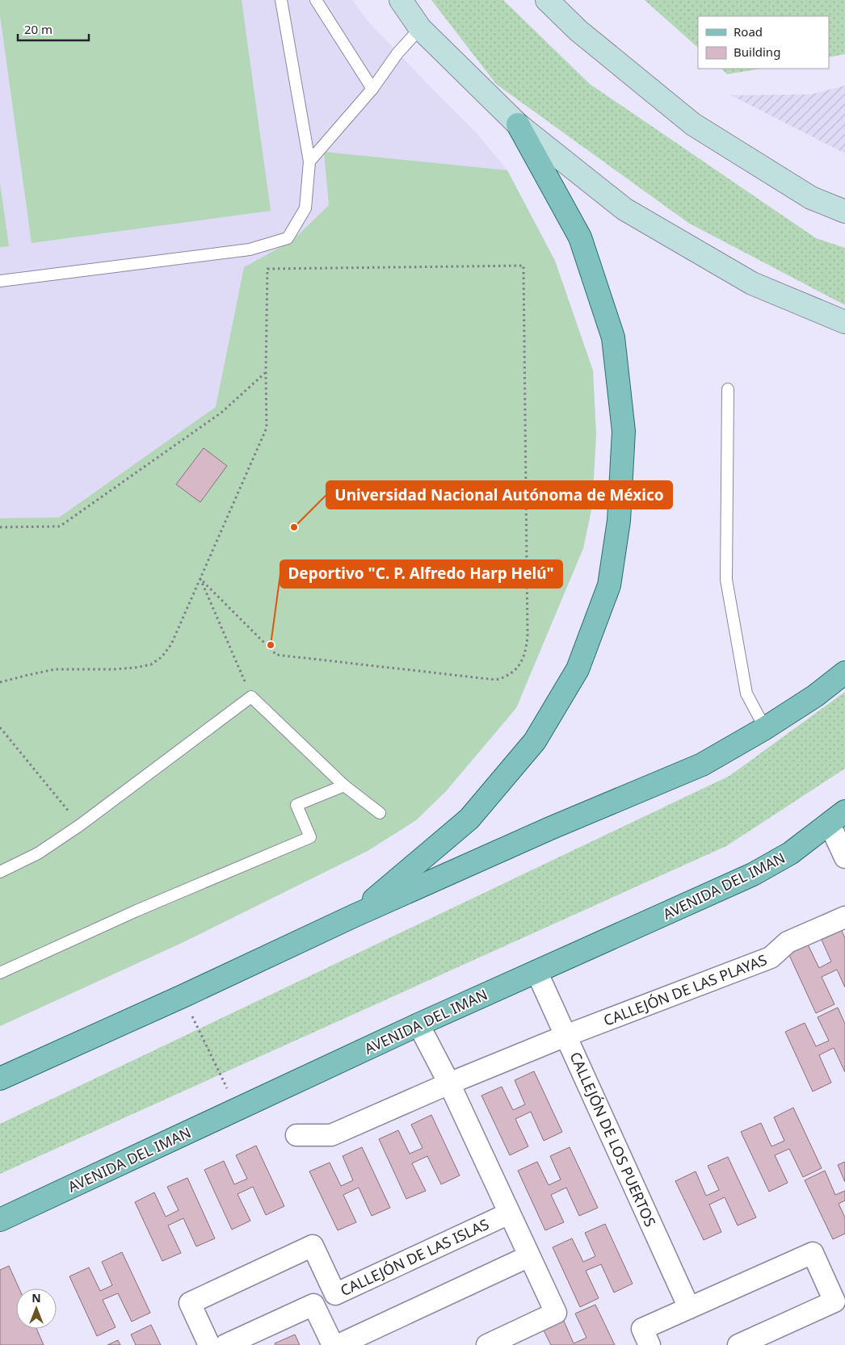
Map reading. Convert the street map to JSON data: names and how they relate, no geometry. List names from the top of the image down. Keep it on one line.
{"streets":{"main road":["AVENIDA DEL IMAN"],"street":["CALLEJÓN DE LAS PLAYAS","CALLEJÓN DE LOS PUERTOS","CALLEJÓN DE LAS ISLAS"]},"crossings":[["AVENIDA DEL IMAN","CALLEJÓN DE LOS PUERTOS"],["CALLEJÓN DE LAS PLAYAS","CALLEJÓN DE LOS PUERTOS"]],"places":["Universidad Nacional Autónoma de México","Deportivo \"C. P. Alfredo Harp Helú\""],"legend":["Road","Building"],"scale_bar":"20 m","north":"top"}
